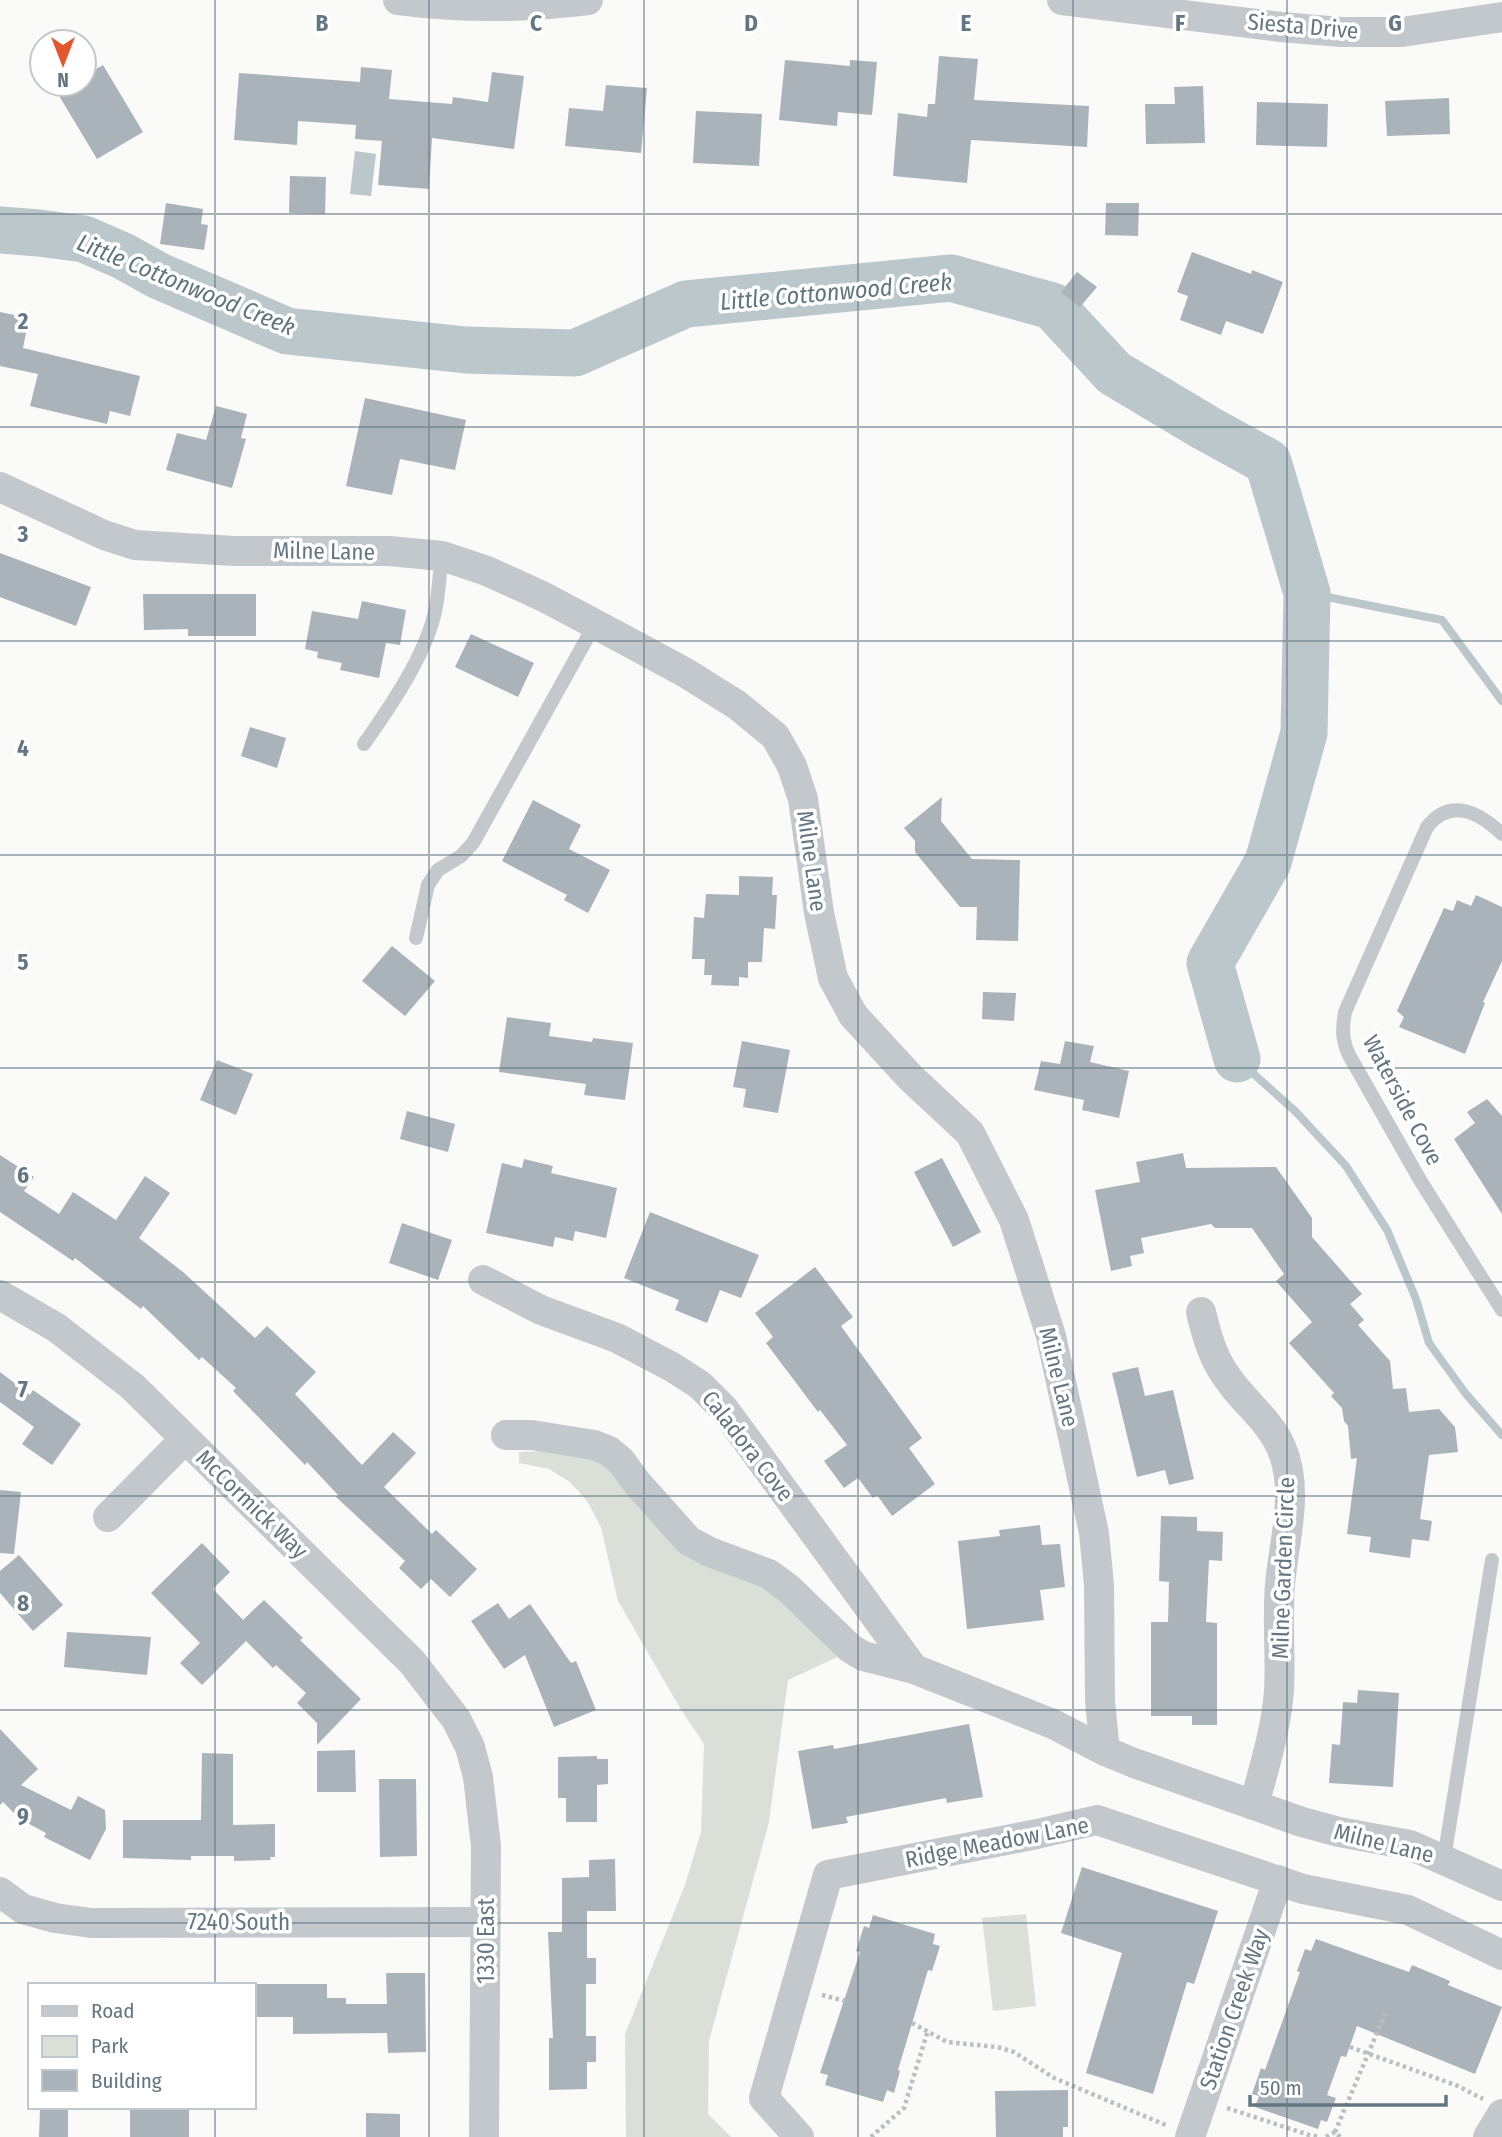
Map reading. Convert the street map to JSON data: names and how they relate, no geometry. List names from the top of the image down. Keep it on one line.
{"streets":{"street":["Siesta Drive","Milne Lane","Caladora Cove","McCormick Way","Milne Garden Circle","Ridge Meadow Lane","7240 South","1330 East","Station Creek Way"],"lane":["Waterside Cove"]},"crossings":[["Milne Lane","Caladora Cove"],["Milne Lane","Milne Garden Circle"],["McCormick Way","1330 East"],["Ridge Meadow Lane","Station Creek Way"],["7240 South","1330 East"]],"water":["Little Cottonwood Creek"],"legend":["Road","Park","Building"],"scale_bar":"50 m","north":"bottom","grid":{"columns":["B","C","D","E","F","G"],"rows":["2","3","4","5","6","7","8","9"]}}
